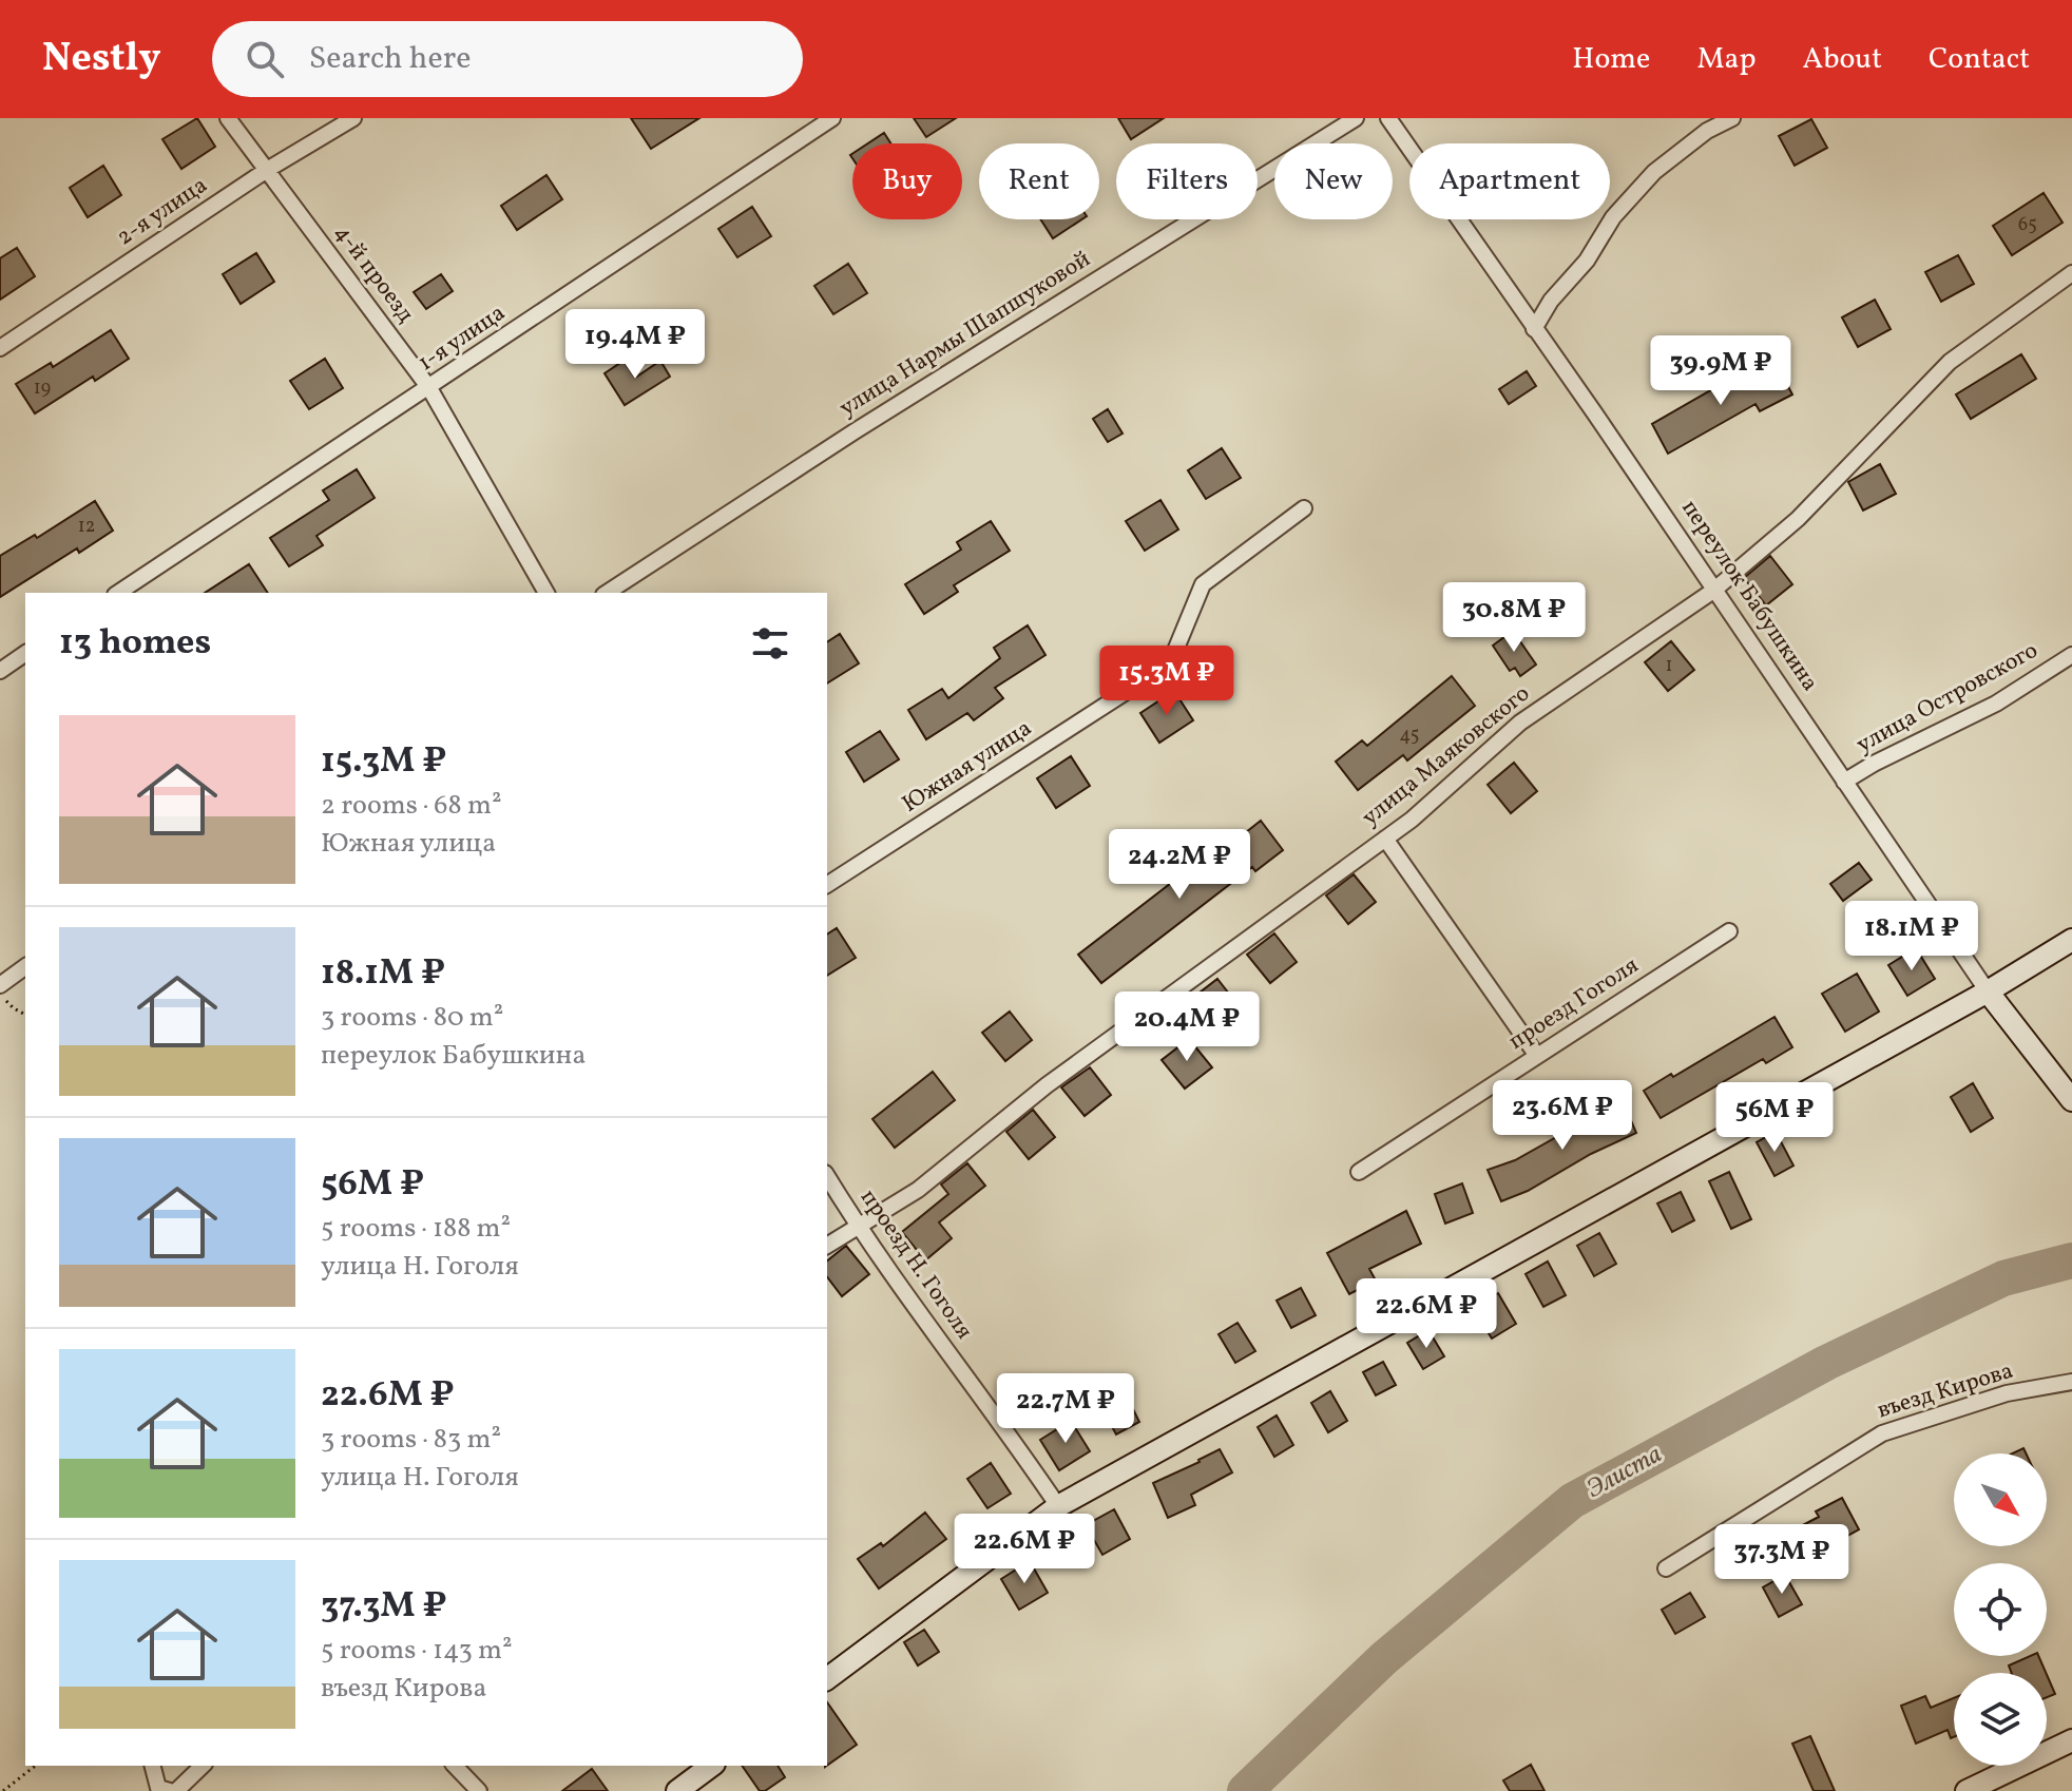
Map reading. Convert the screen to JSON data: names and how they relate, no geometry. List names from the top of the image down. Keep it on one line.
{"streets":{"street":["2-я улица","4-й проезд","улица Нармы Шапшуковой","1-я улица","переулок Бабушкина","улица Островского","улица Маяковского","Южная улица","проезд Гоголя","проезд Н. Гоголя","въезд Кирова"]},"crossings":[["2-я улица","4-й проезд"],["4-й проезд","1-я улица"],["переулок Бабушкина","улица Островского"],["переулок Бабушкина","улица Маяковского"],["улица Маяковского","проезд Н. Гоголя"]],"water":["Элиста"],"house_numbers":["65","19","12","1","45"],"north":"bottom right","page":{"header":"Nestly","search":"Search here","nav":["Home","Map","About","Contact"],"chip":["Buy","Rent","Filters","New","Apartment"],"price":["19.4M ₽","39.9M ₽","30.8M ₽","15.3M ₽","24.2M ₽","18.1M ₽","20.4M ₽","23.6M ₽","56M ₽","22.6M ₽","22.7M ₽","22.6M ₽","37.3M ₽"],"heading":"13 homes","list":[{"name":"15.3M ₽","note":"2 rooms · 68 m² · Южная улица"},{"name":"18.1M ₽","note":"3 rooms · 80 m² · переулок Бабушкина"},{"name":"56M ₽","note":"5 rooms · 188 m² · улица Н. Гоголя"},{"name":"22.6M ₽","note":"3 rooms · 83 m² · улица Н. Гоголя"},{"name":"37.3M ₽","note":"5 rooms · 143 m² · въезд Кирова"}]}}
